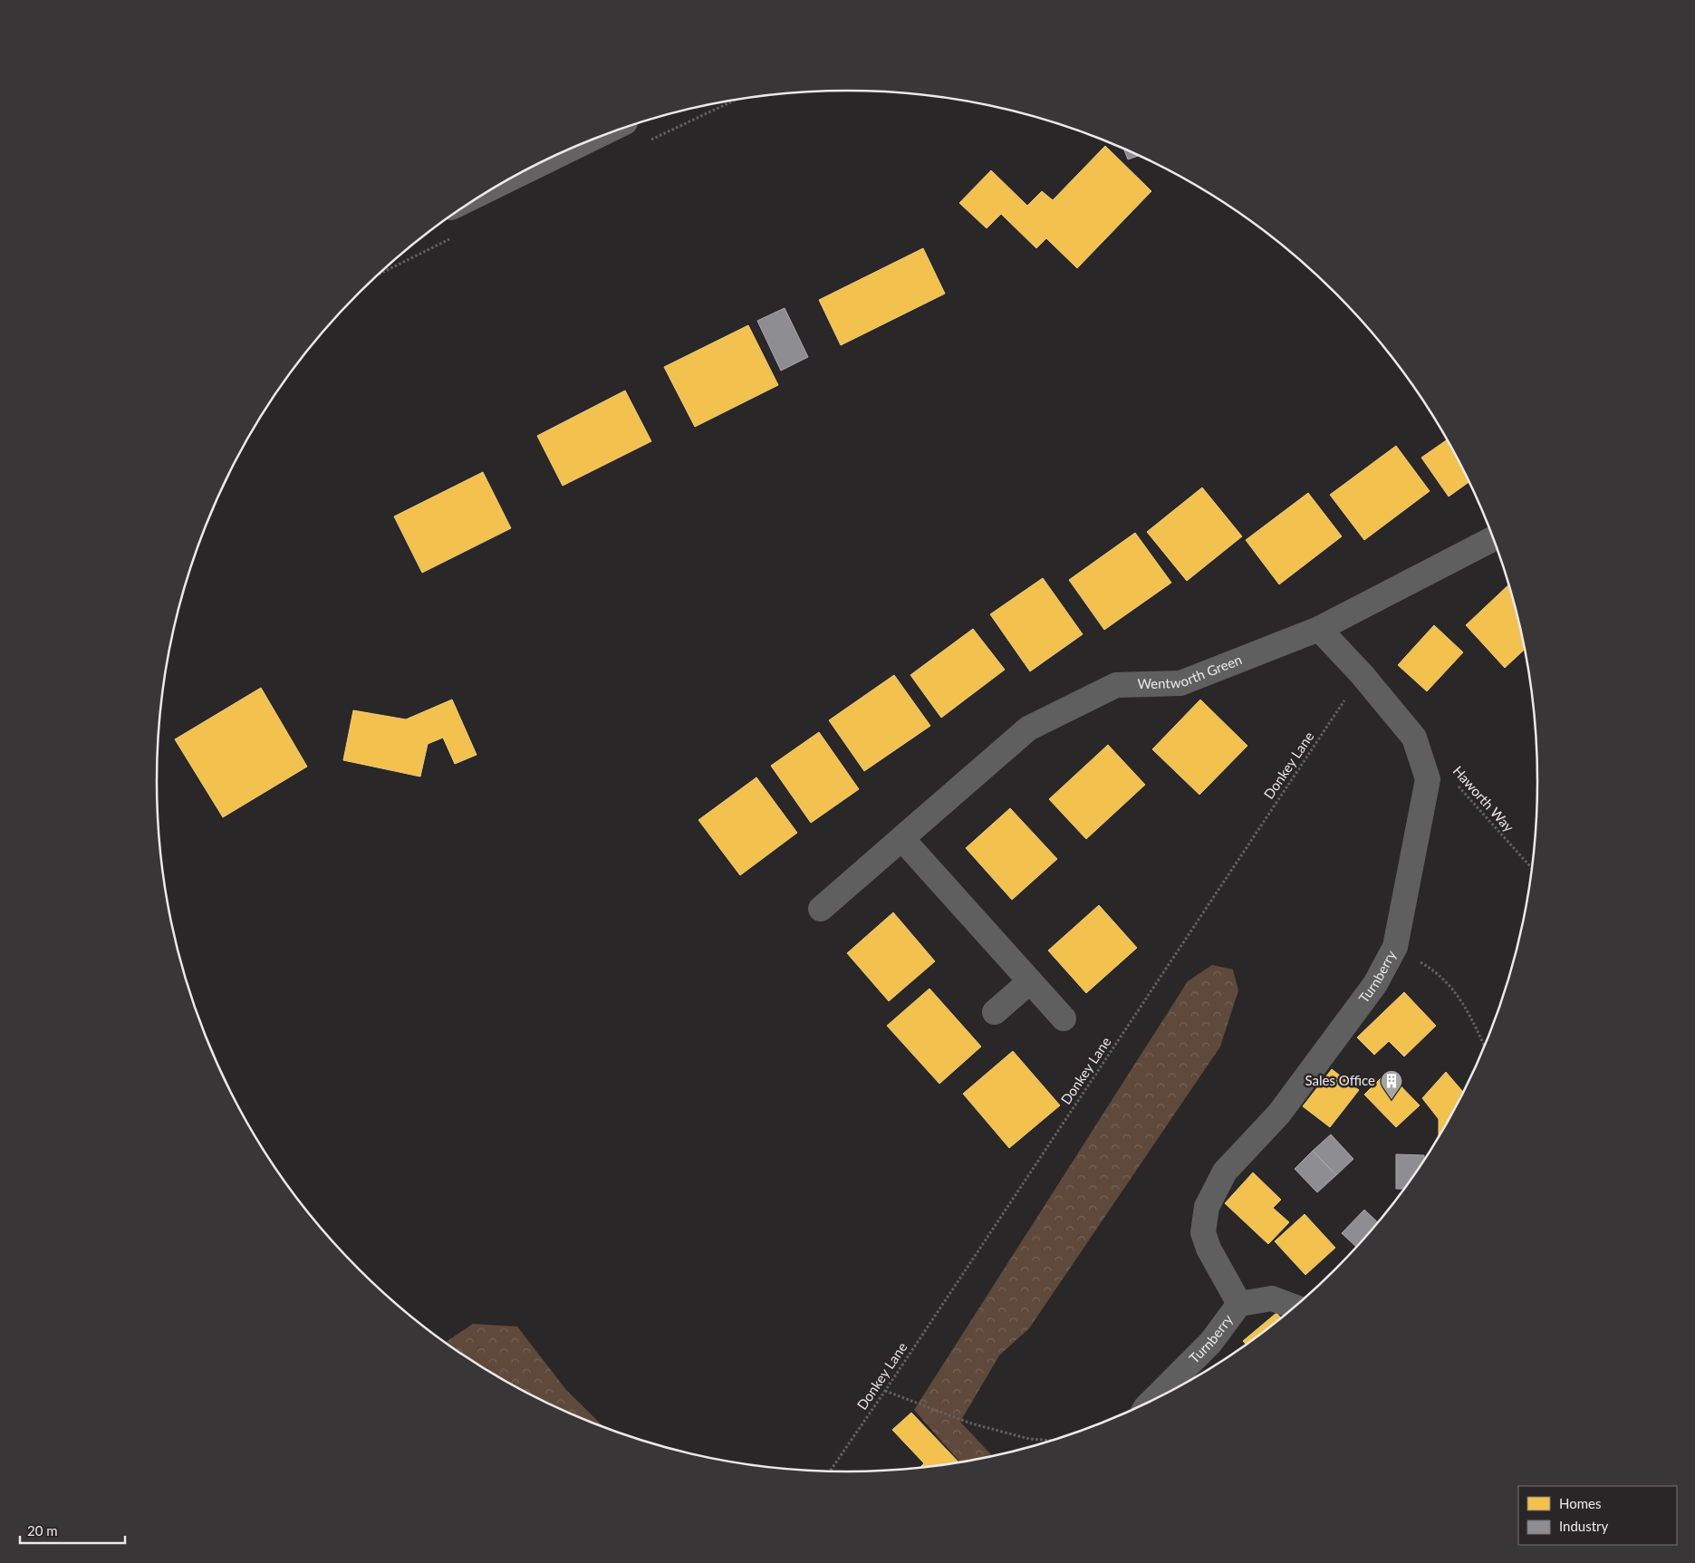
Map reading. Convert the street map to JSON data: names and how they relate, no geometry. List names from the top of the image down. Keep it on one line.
{"streets":{"street":["Wentworth Green","Turnberry"],"path":["Donkey Lane","Haworth Way"]},"crossings":[["Wentworth Green","Turnberry"],["Donkey Lane","Turnberry"]],"places":{"building":["Sales Office"]},"legend":["Homes","Industry"],"scale_bar":"20 m"}
